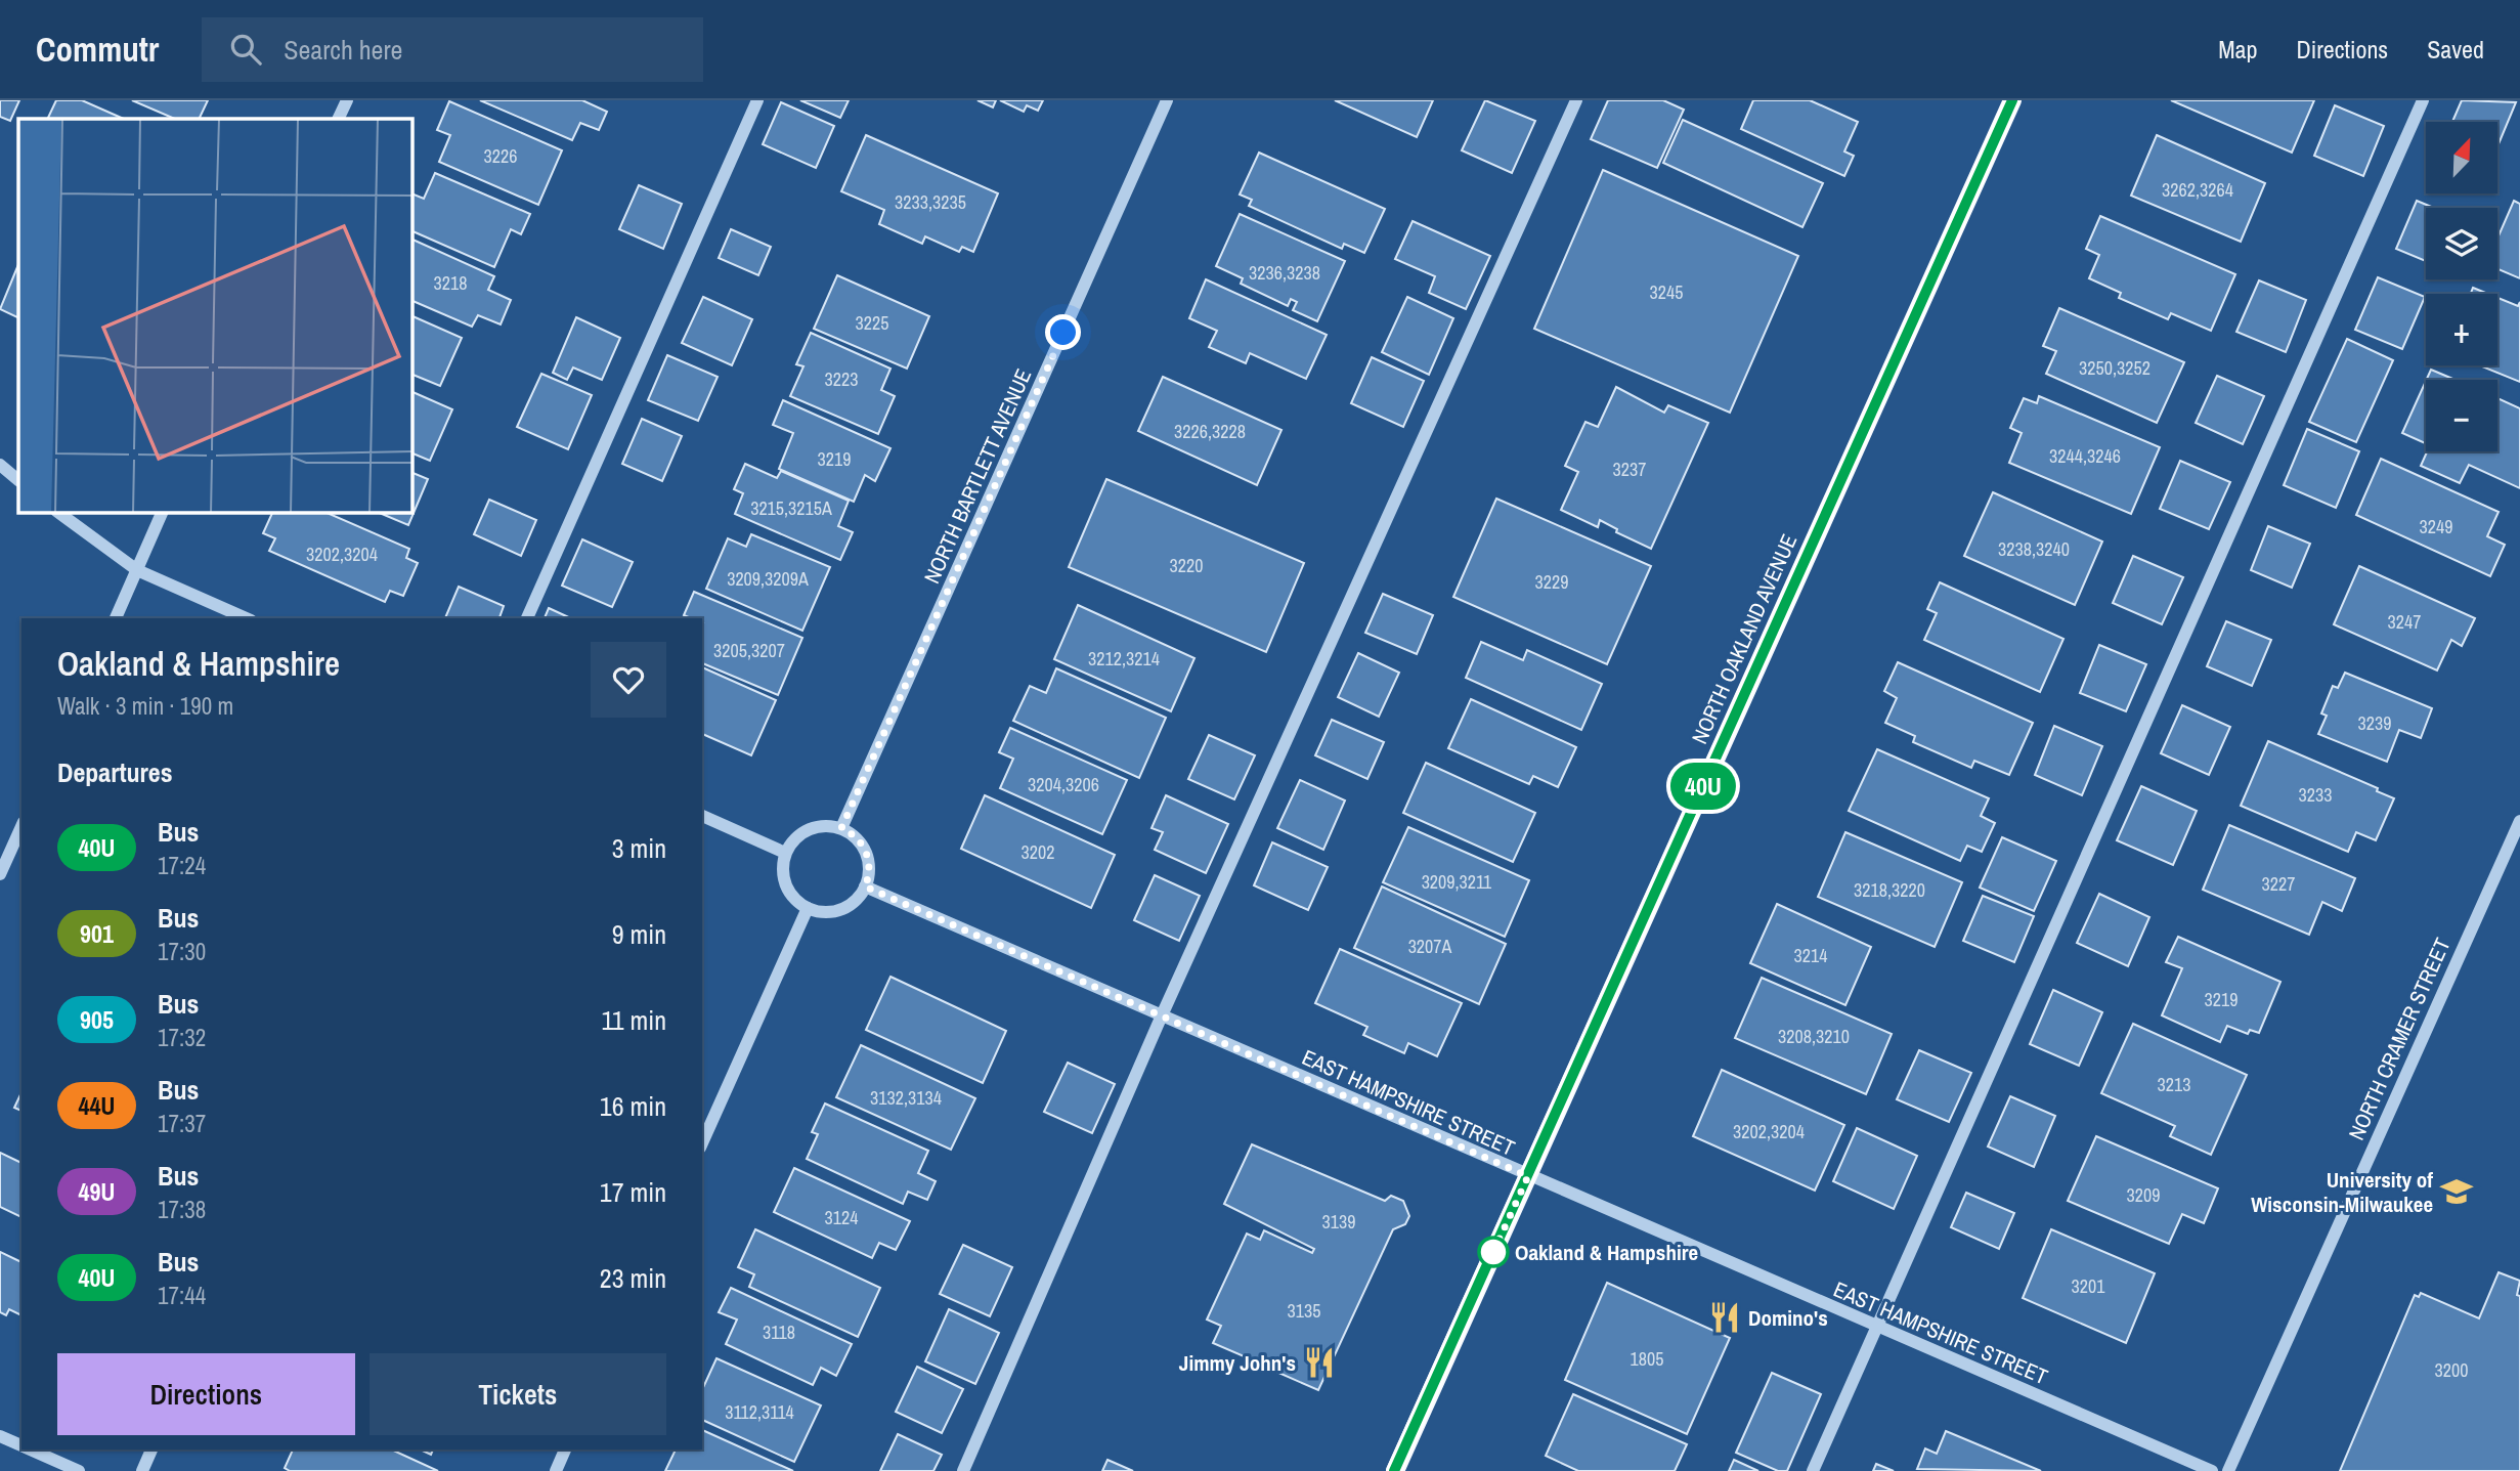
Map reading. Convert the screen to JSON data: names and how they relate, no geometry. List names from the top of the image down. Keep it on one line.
{"streets":{"main road":["NORTH OAKLAND AVENUE"],"street":["NORTH BARTLETT AVENUE","NORTH CRAMER STREET","EAST HAMPSHIRE STREET"]},"crossings":[["NORTH BARTLETT AVENUE","EAST HAMPSHIRE STREET"],["NORTH OAKLAND AVENUE","EAST HAMPSHIRE STREET"]],"places":{"school or university":["University of Wisconsin-Milwaukee"],"other":["Oakland & Hampshire"],"restaurant":["Domino's","Jimmy John's"]},"lines":["bus line 40U"],"house_numbers":["3226","3262,3264","3233,3235","3236,3238","3218","3245","3225","3250,3252","3223","3226,3228","3244,3246","3219","3237","3215,3215A","3249","3238,3240","3202,3204","3220","3209,3209A","3229","3247","3205,3207","3212,3214","3239","3204,3206","3233","3202","3209,3211","3227","3218,3220","3207A","3214","3219","3208,3210","3213","3132,3134","3202,3204","3209","3124","3139","3201","3135","3118","1805","3200","3112,3114"],"north":"top right","page":{"header":"Commutr","search":"Search here","nav":["Map","Directions","Saved"],"on_map":"40U","map_buttons":["+","−"],"heading":[["Oakland & Hampshire","Walk · 3 min · 190 m"],"Departures"],"list":[{"mark":"40U","name":"Bus","note":"17:24","value":"3 min"},{"mark":"901","name":"Bus","note":"17:30","value":"9 min"},{"mark":"905","name":"Bus","note":"17:32","value":"11 min"},{"mark":"44U","name":"Bus","note":"17:37","value":"16 min"},{"mark":"49U","name":"Bus","note":"17:38","value":"17 min"},{"mark":"40U","name":"Bus","note":"17:44","value":"23 min"}],"buttons":["Directions","Tickets"]}}
